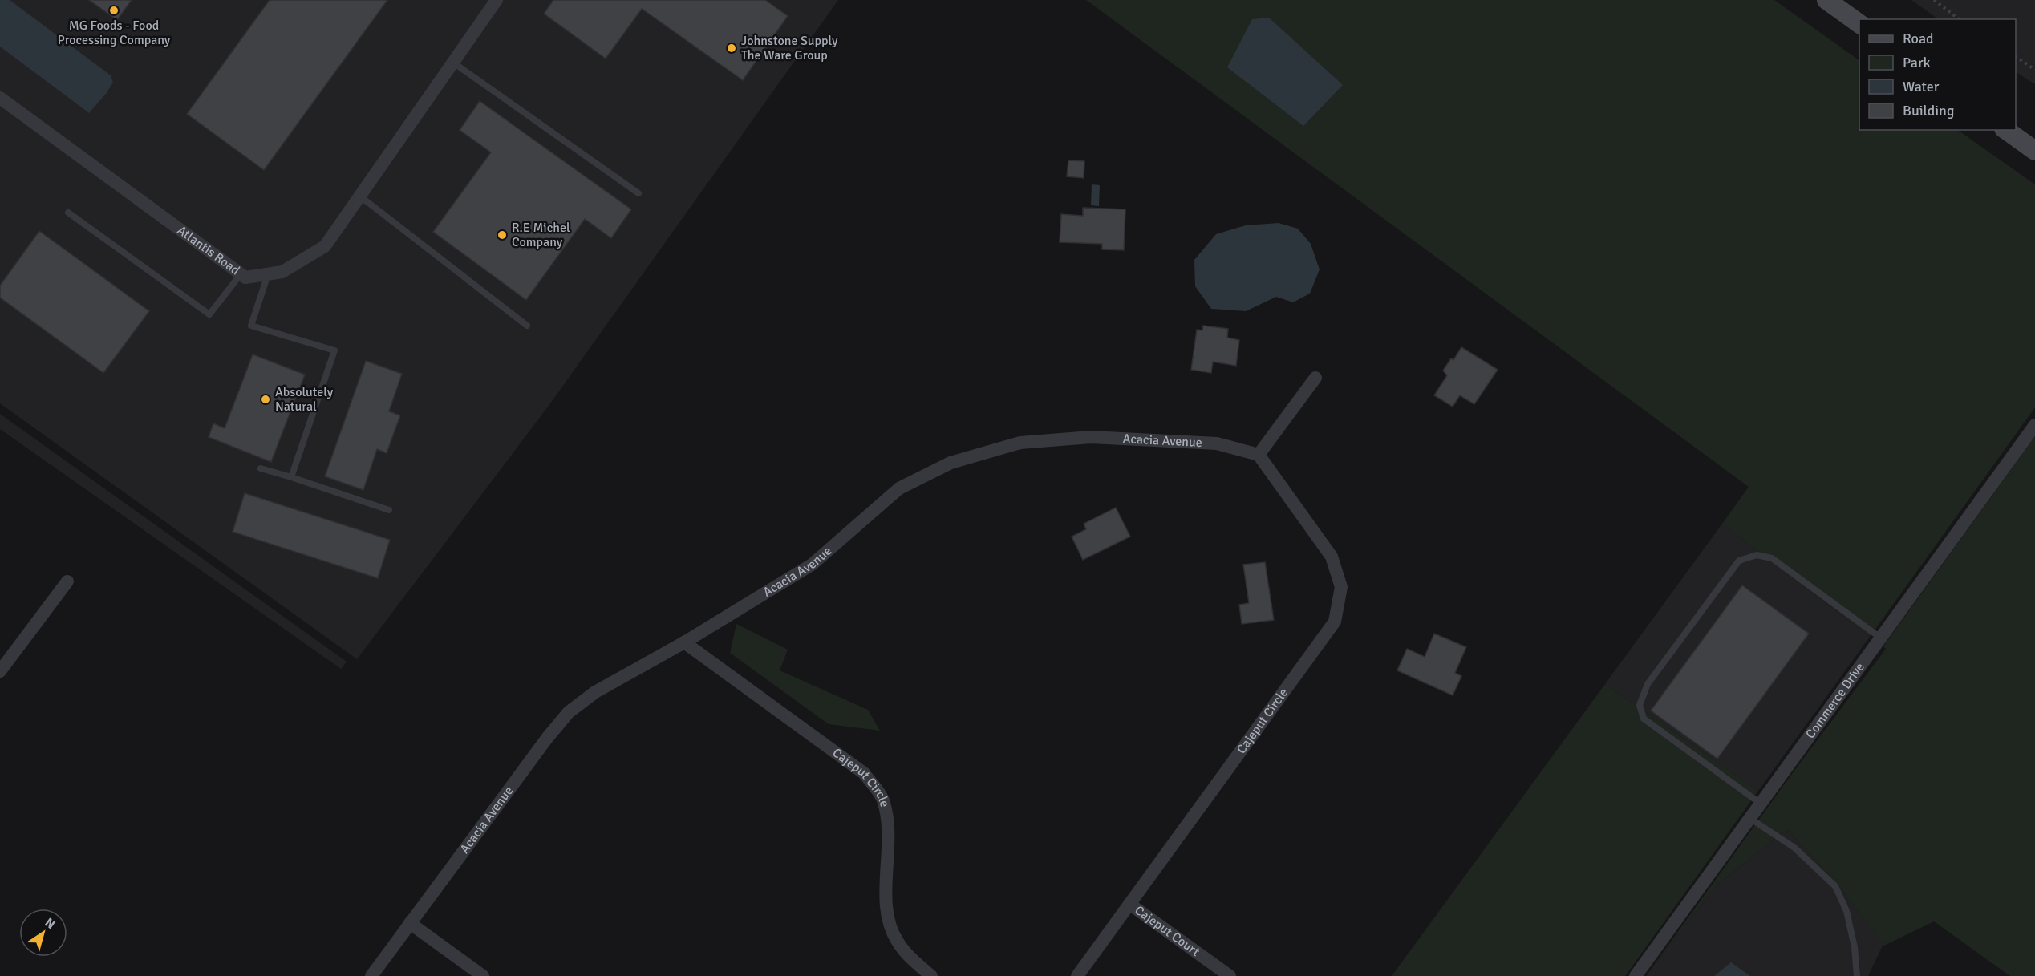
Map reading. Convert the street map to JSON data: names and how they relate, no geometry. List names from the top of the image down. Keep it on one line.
{"streets":{"street":["Atlantis Road","Acacia Avenue","Commerce Drive","Cajeput Circle","Cajeput Court"]},"crossings":[["Acacia Avenue","Cajeput Circle"],["Cajeput Circle","Cajeput Court"]],"places":["MG Foods - Food Processing Company","Johnstone Supply The Ware Group","R.E Michel Company","Absolutely Natural"],"legend":["Road","Park","Water","Building"],"north":"top right"}
